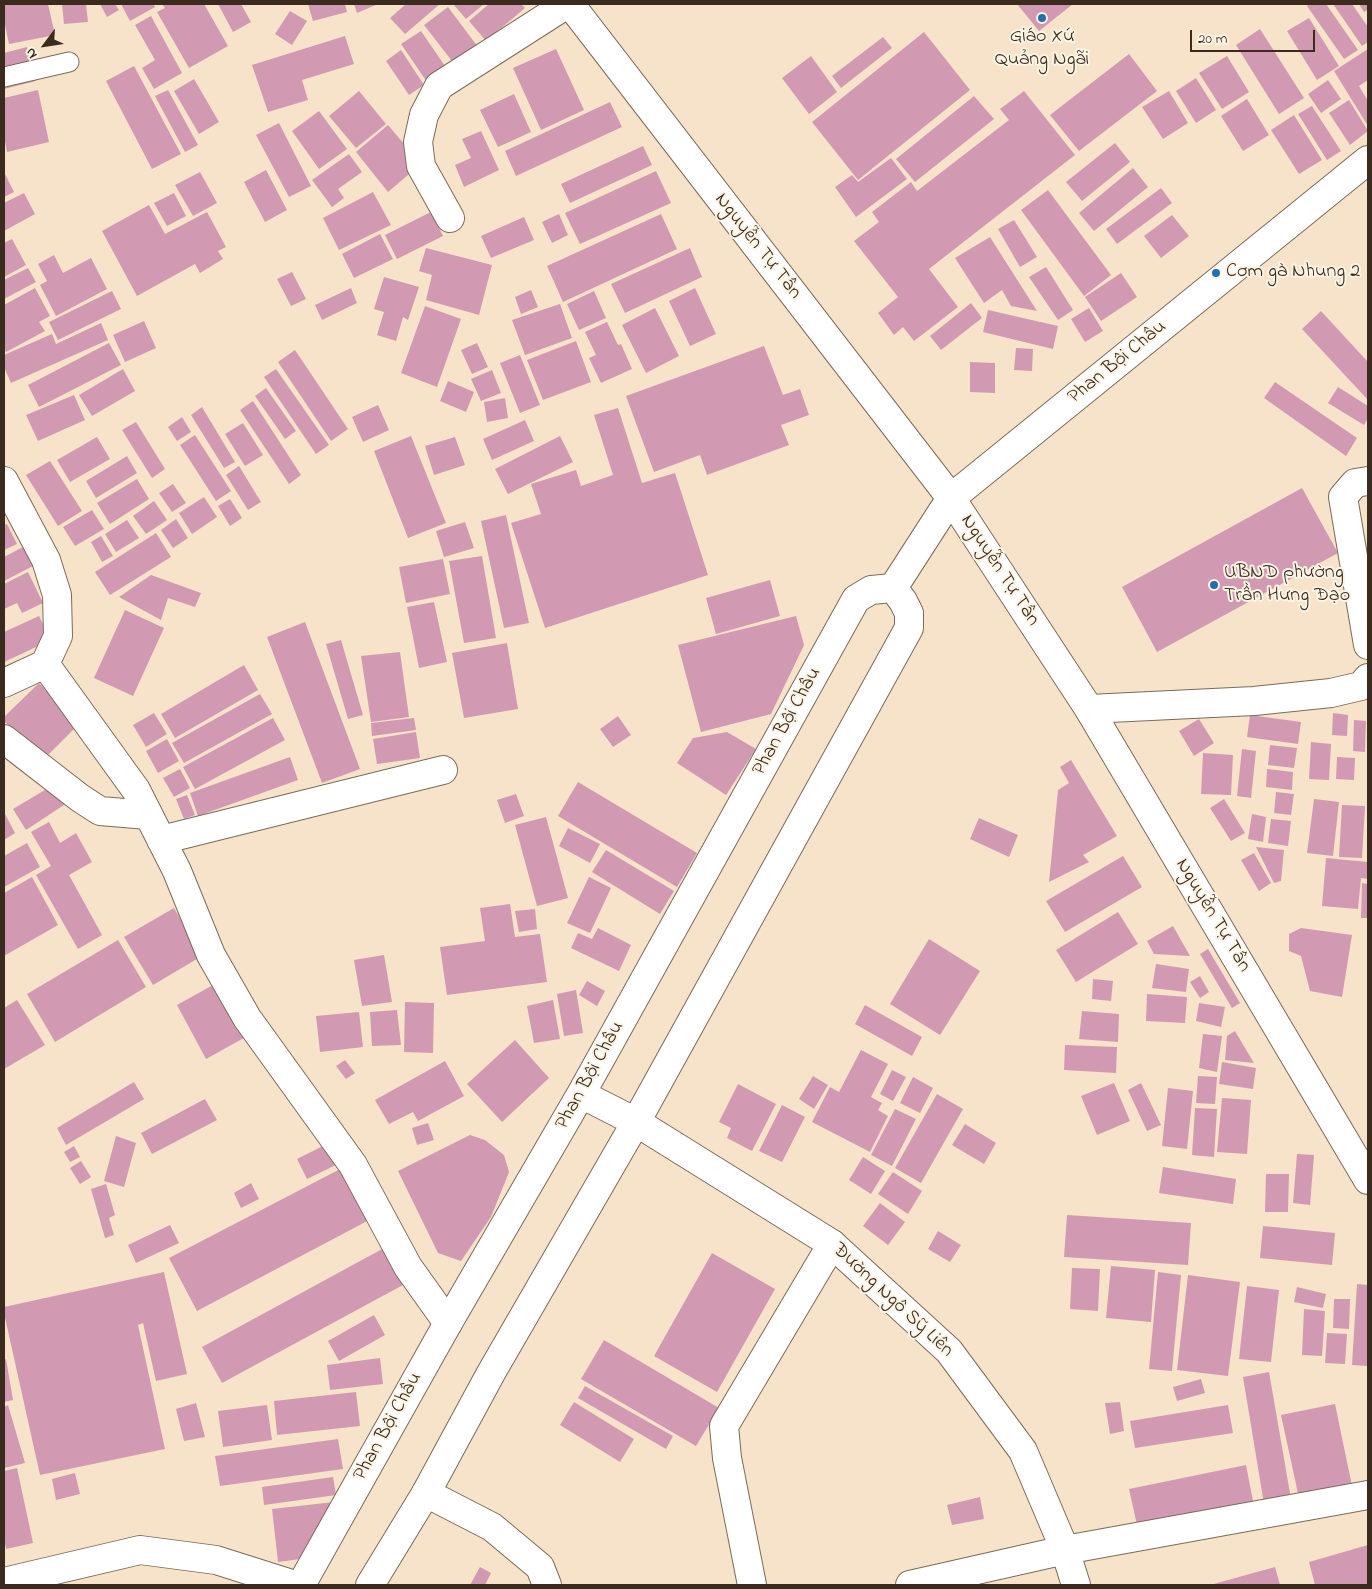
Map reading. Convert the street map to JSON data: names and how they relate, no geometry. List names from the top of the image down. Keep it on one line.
{"streets":{"street":["Nguyễn Tự Tân","Phan Bội Châu","Đường Ngô Sỹ Liên"]},"crossings":[["Nguyễn Tự Tân","Phan Bội Châu"],["Phan Bội Châu","Đường Ngô Sỹ Liên"]],"places":["Giáo Xứ Quảng Ngãi","Cơm gà Nhung 2","UBND phường Trần Hưng Đạo"],"scale_bar":"20 m","north":"bottom left"}
